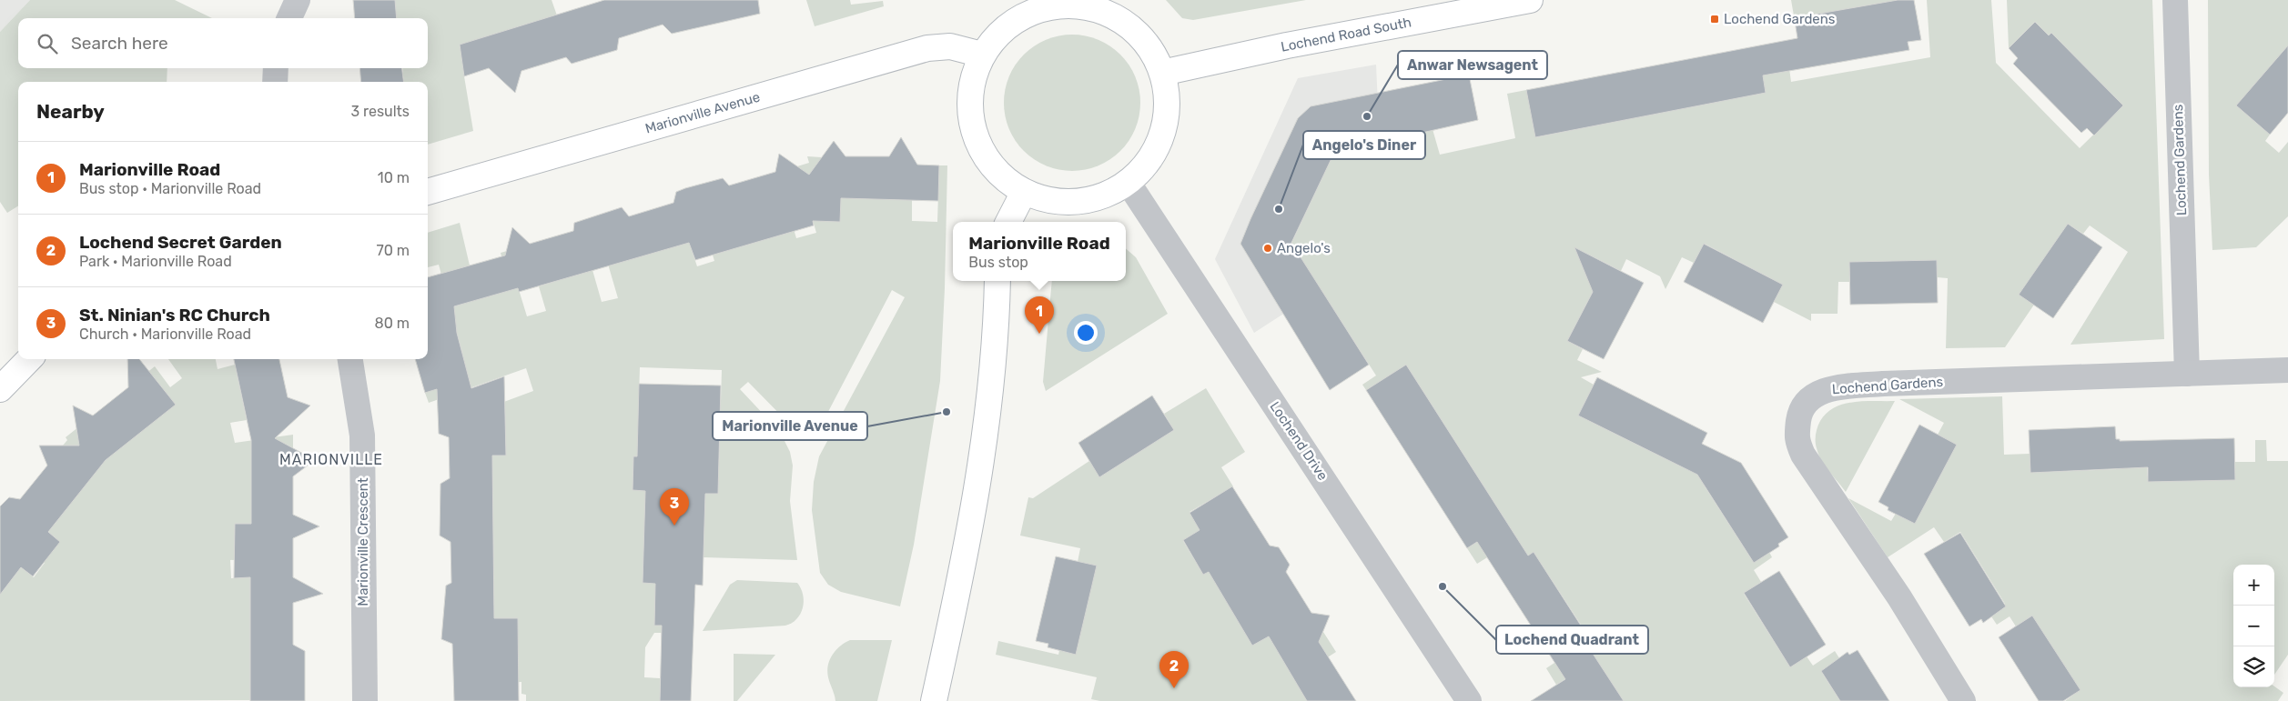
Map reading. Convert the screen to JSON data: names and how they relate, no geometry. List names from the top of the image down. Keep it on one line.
{"streets":{"street":["Lochend Road South","Marionville Avenue","Lochend Gardens","Lochend Drive","Marionville Crescent"]},"districts":["MARIONVILLE"],"places":{"transit":["Lochend Gardens"],"other":["Anwar Newsagent","Angelo's Diner","Angelo's","Marionville Avenue","Lochend Quadrant"]},"page":{"search":"Search here","heading":["Nearby","3 results"],"list":[{"mark":"1","name":"Marionville Road","note":"Bus stop · Marionville Road","value":"10 m"},{"mark":"2","name":"Lochend Secret Garden","note":"Park · Marionville Road","value":"70 m"},{"mark":"3","name":"St. Ninian's RC Church","note":"Church · Marionville Road","value":"80 m"}],"popup":["Marionville Road","Bus stop"],"pins":["1","3","2"],"map_buttons":["+","−"]}}
